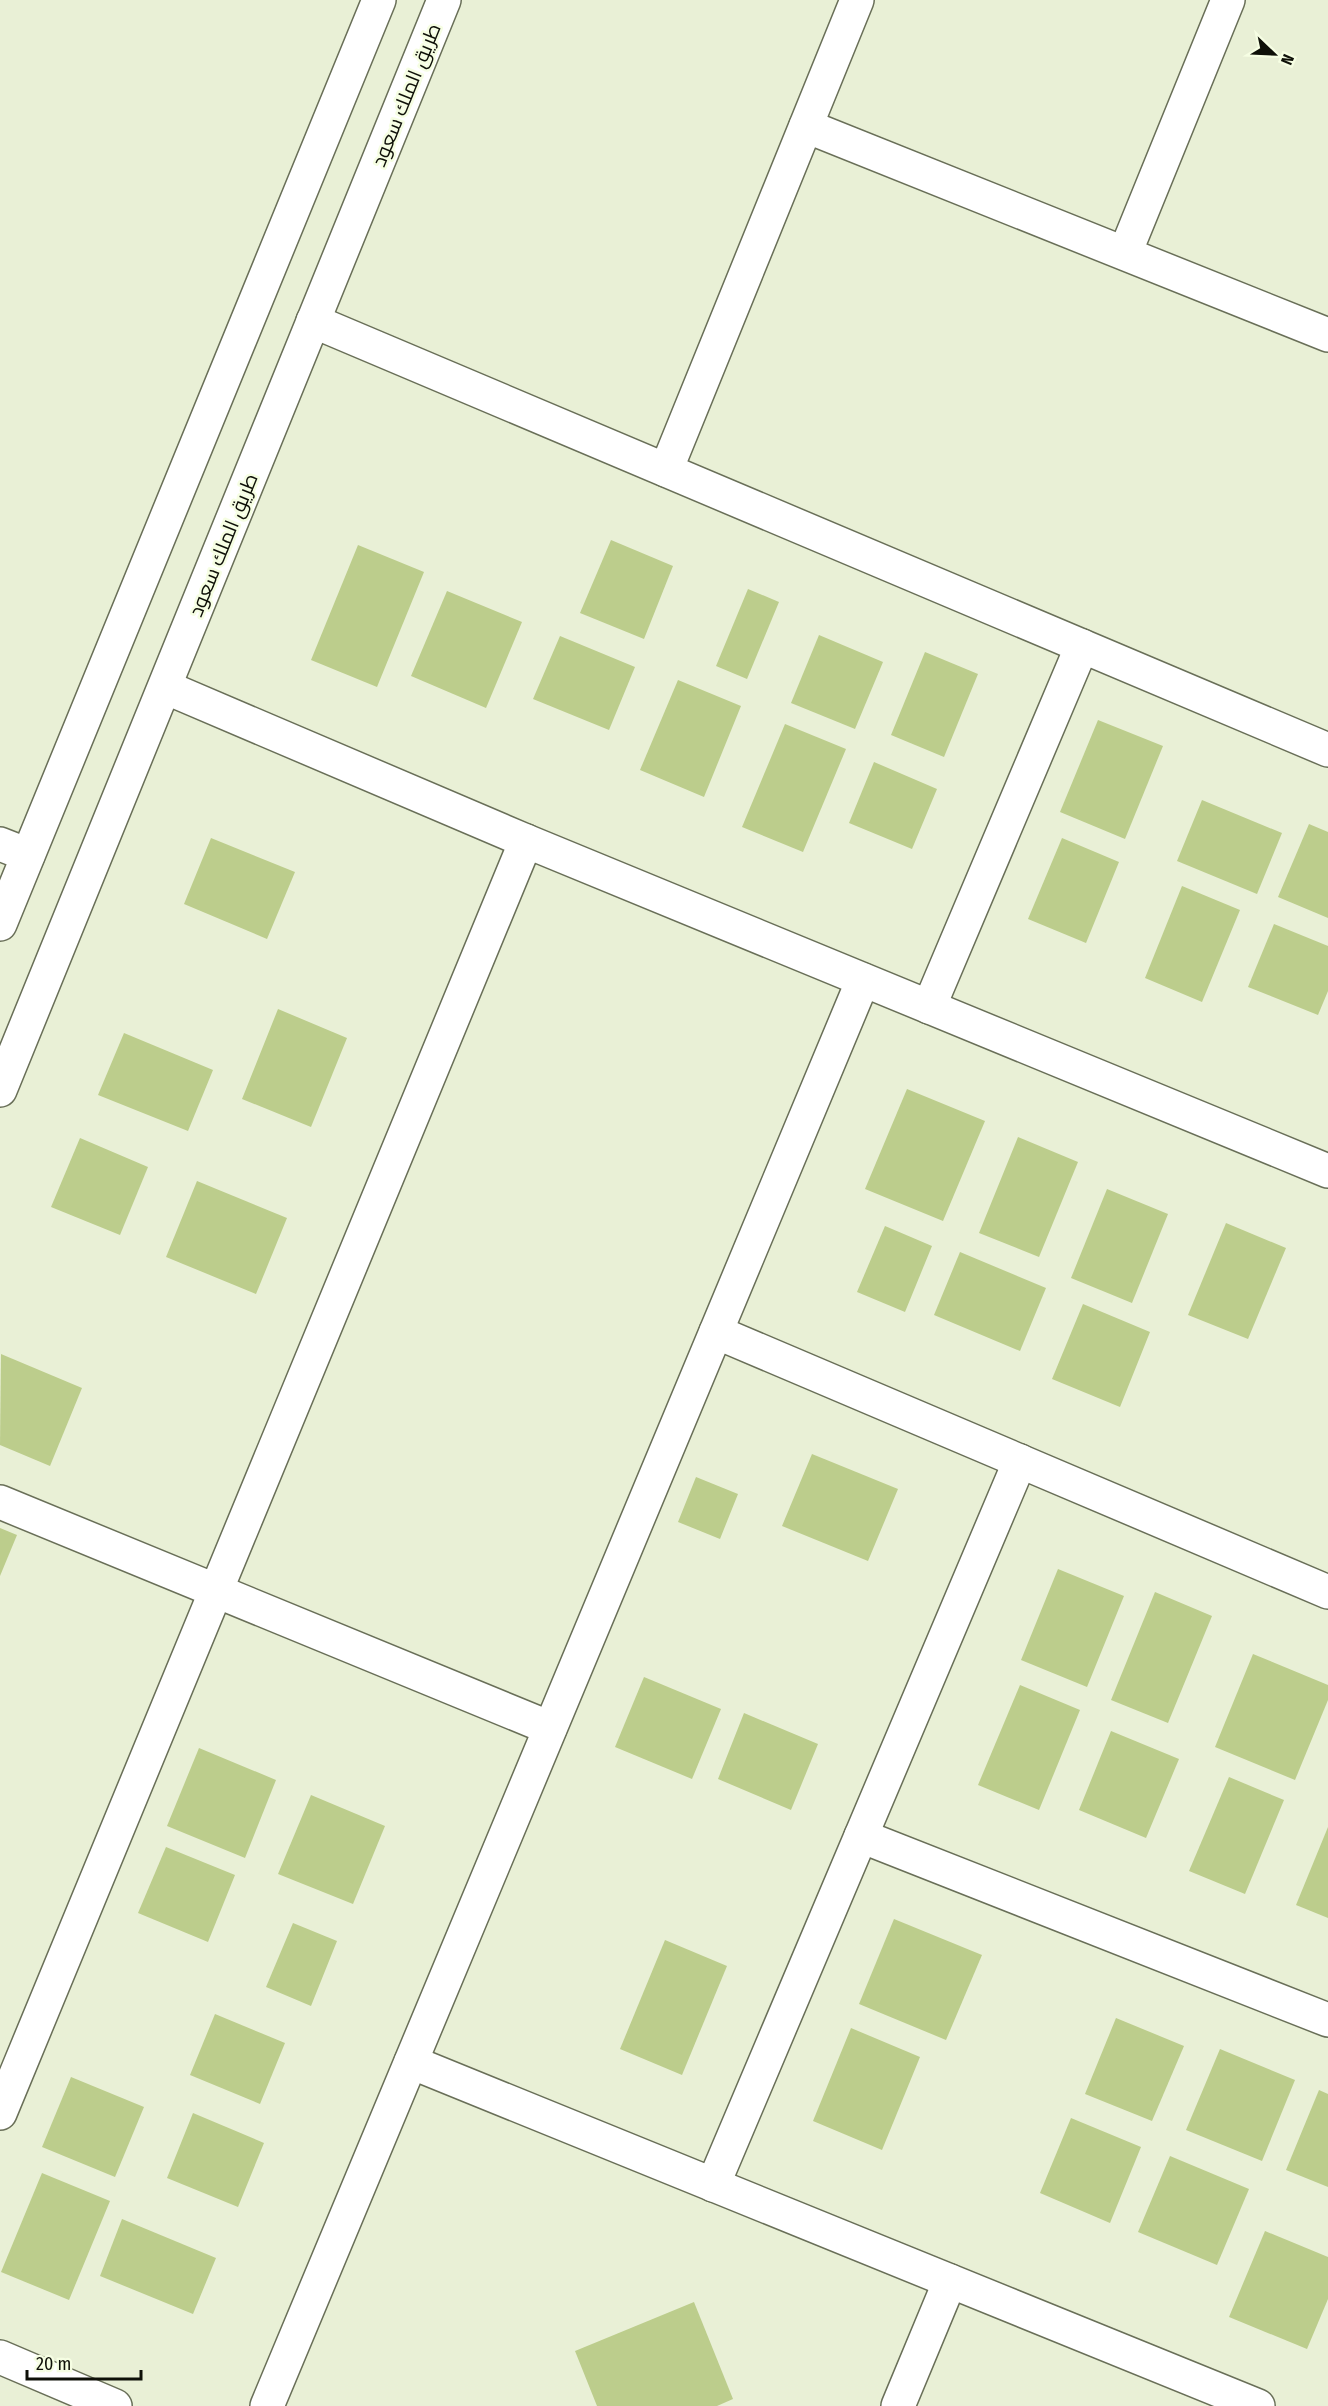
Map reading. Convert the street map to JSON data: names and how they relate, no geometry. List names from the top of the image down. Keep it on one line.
{"streets":{"street":["طريق الملك سعود"]},"scale_bar":"20 m","north":"bottom right"}
